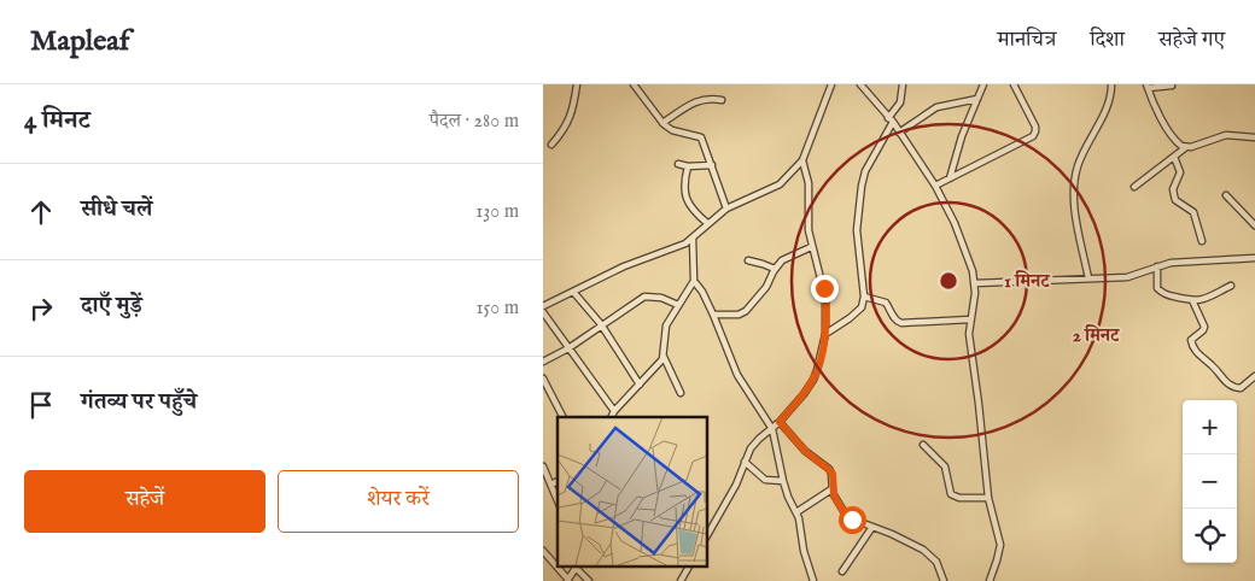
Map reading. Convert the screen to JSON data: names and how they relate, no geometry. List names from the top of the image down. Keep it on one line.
{"page":{"header":"Mapleaf","nav":["मानचित्र","दिशा","सहेजे गए"],"heading":["4 मिनट","पैदल · 280 m"],"list":[["सीधे चलें","130 m"],["दाएँ मुड़ें","150 m"],"गंतव्य पर पहुँचे"],"map_buttons":["+","−"],"buttons":["सहेजें","शेयर करें"]},"rings":["1 मिनट","2 मिनट"]}
